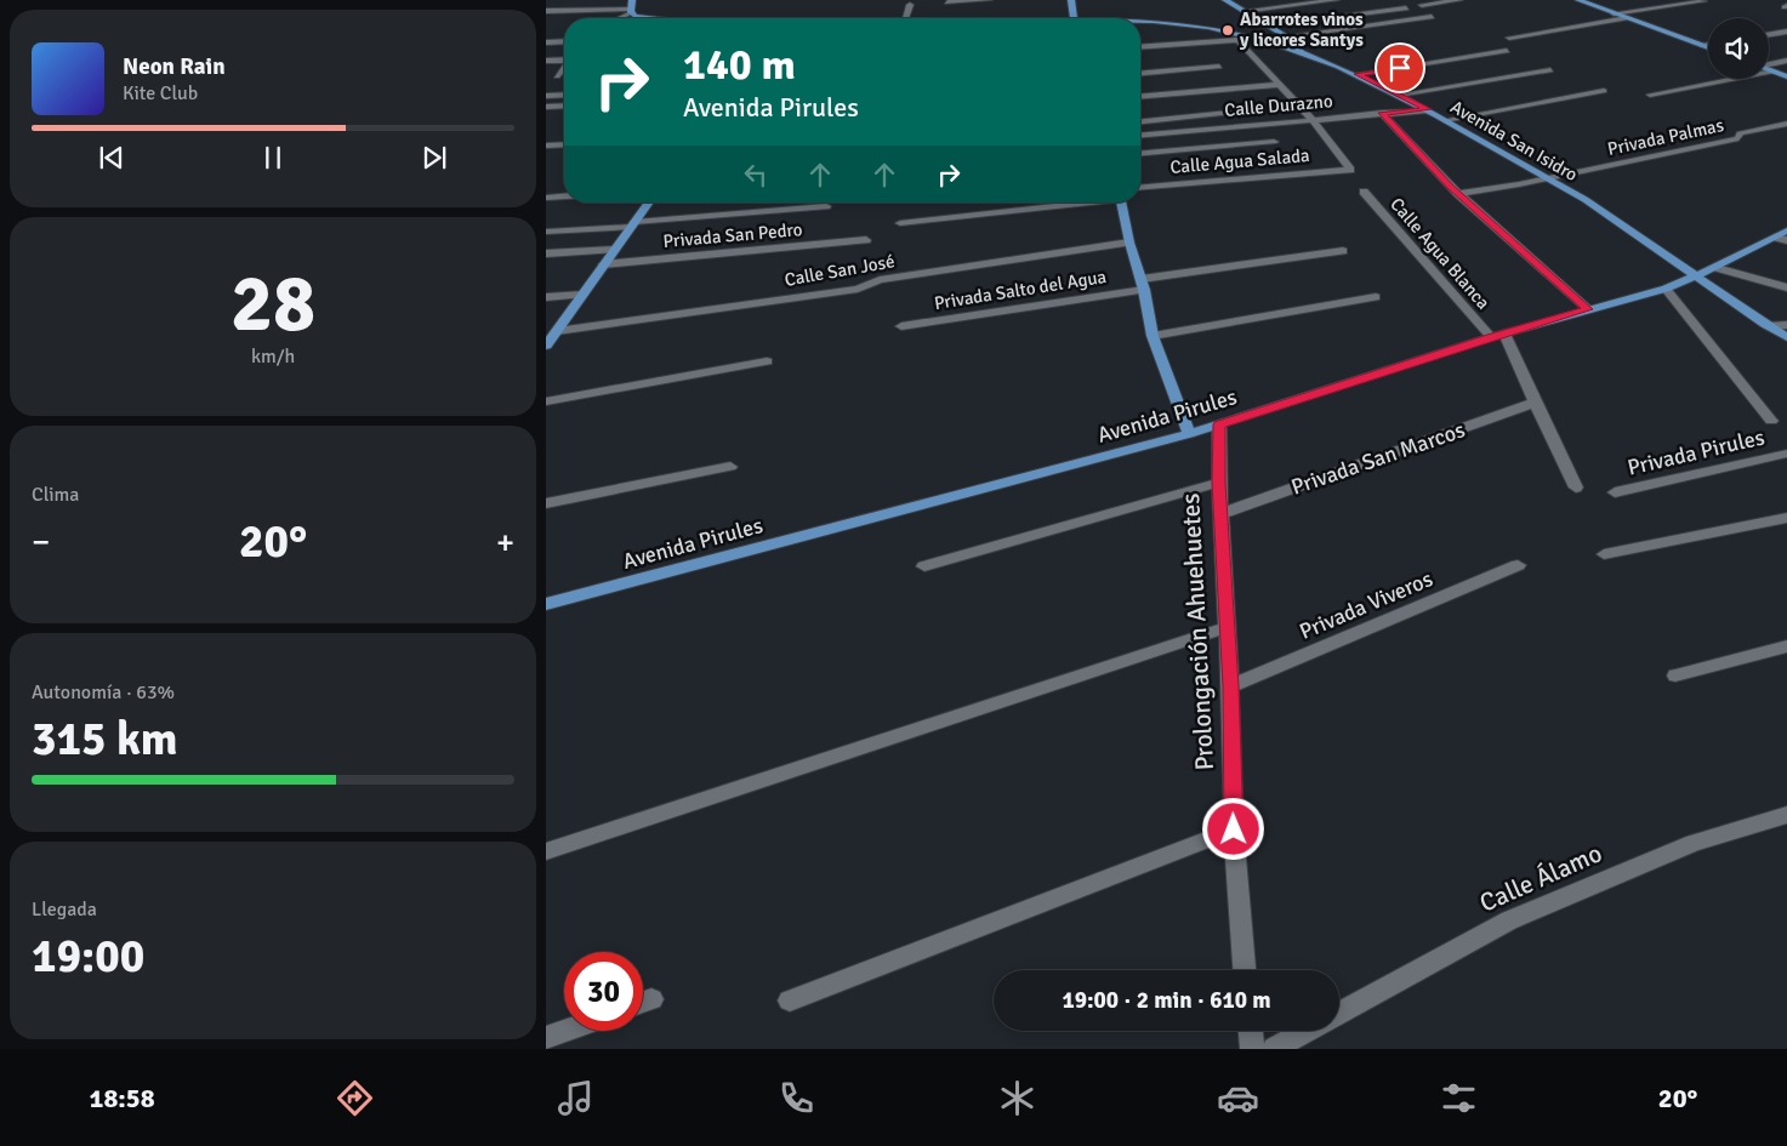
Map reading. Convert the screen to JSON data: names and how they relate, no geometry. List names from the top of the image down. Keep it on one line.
{"streets":{"main road":["Avenida San Isidro","Avenida Pirules"],"street":["Calle Durazno","Privada Palmas","Calle Agua Salada","Privada San Pedro","Calle Agua Blanca","Calle San José","Privada Salto del Agua","Privada Pirules","Privada San Marcos","Privada Viveros","Prolongación Ahuehuetes","Calle Álamo"]},"crossings":[["Calle Durazno","Avenida San Isidro"],["Calle Durazno","Calle Agua Salada"],["Privada Palmas","Avenida San Isidro"],["Avenida San Isidro","Avenida Pirules"],["Calle Agua Blanca","Avenida Pirules"],["Calle Agua Blanca","Privada San Marcos"],["Avenida Pirules","Prolongación Ahuehuetes"],["Privada San Marcos","Prolongación Ahuehuetes"],["Privada Viveros","Prolongación Ahuehuetes"]],"places":["Abarrotes vinos y licores Santys"],"page":{"turn":["140 m","Avenida Pirules"],"song":["Neon Rain","Kite Club"],"tile":[["28","km/h"],"Clima",["Autonomía · 63%","315 km"],["Llegada","19:00"]],"heat":["−","20°","+"],"limit":"30","trip":"19:00 · 2 min · 610 m","tabs":["18:58","20°"]}}
